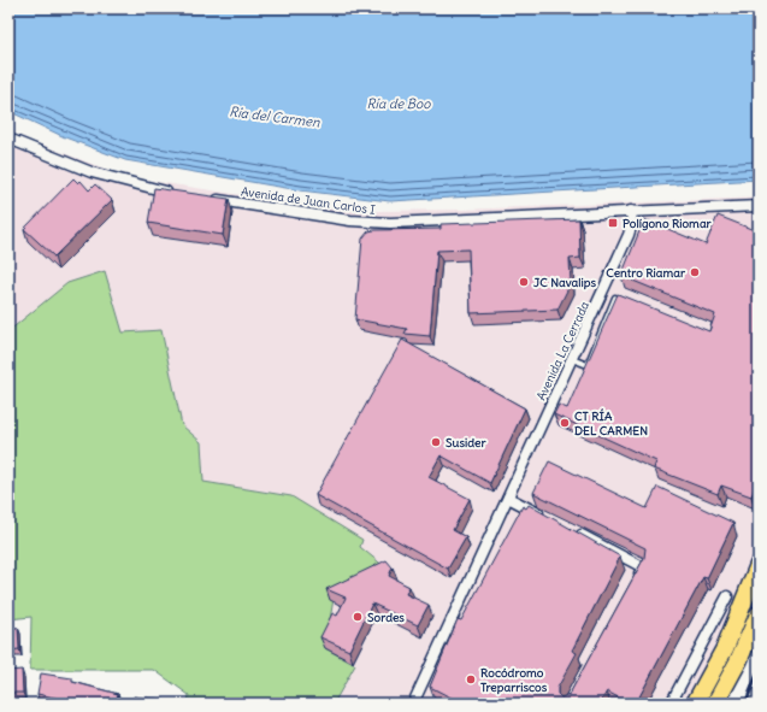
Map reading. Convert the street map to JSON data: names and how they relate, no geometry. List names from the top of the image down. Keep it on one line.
{"streets":{"street":["Avenida de Juan Carlos I","Avenida La Cerrada"]},"crossings":[["Avenida de Juan Carlos I","Avenida La Cerrada"]],"water":["Ría de Boo","Ría del Carmen"],"places":{"transit":["Polígono Riomar"],"other":["Centro Riamar","JC Navalips","CT RÍA DEL CARMEN","Susider","Sordes","Rocódromo Treparriscos"]}}
